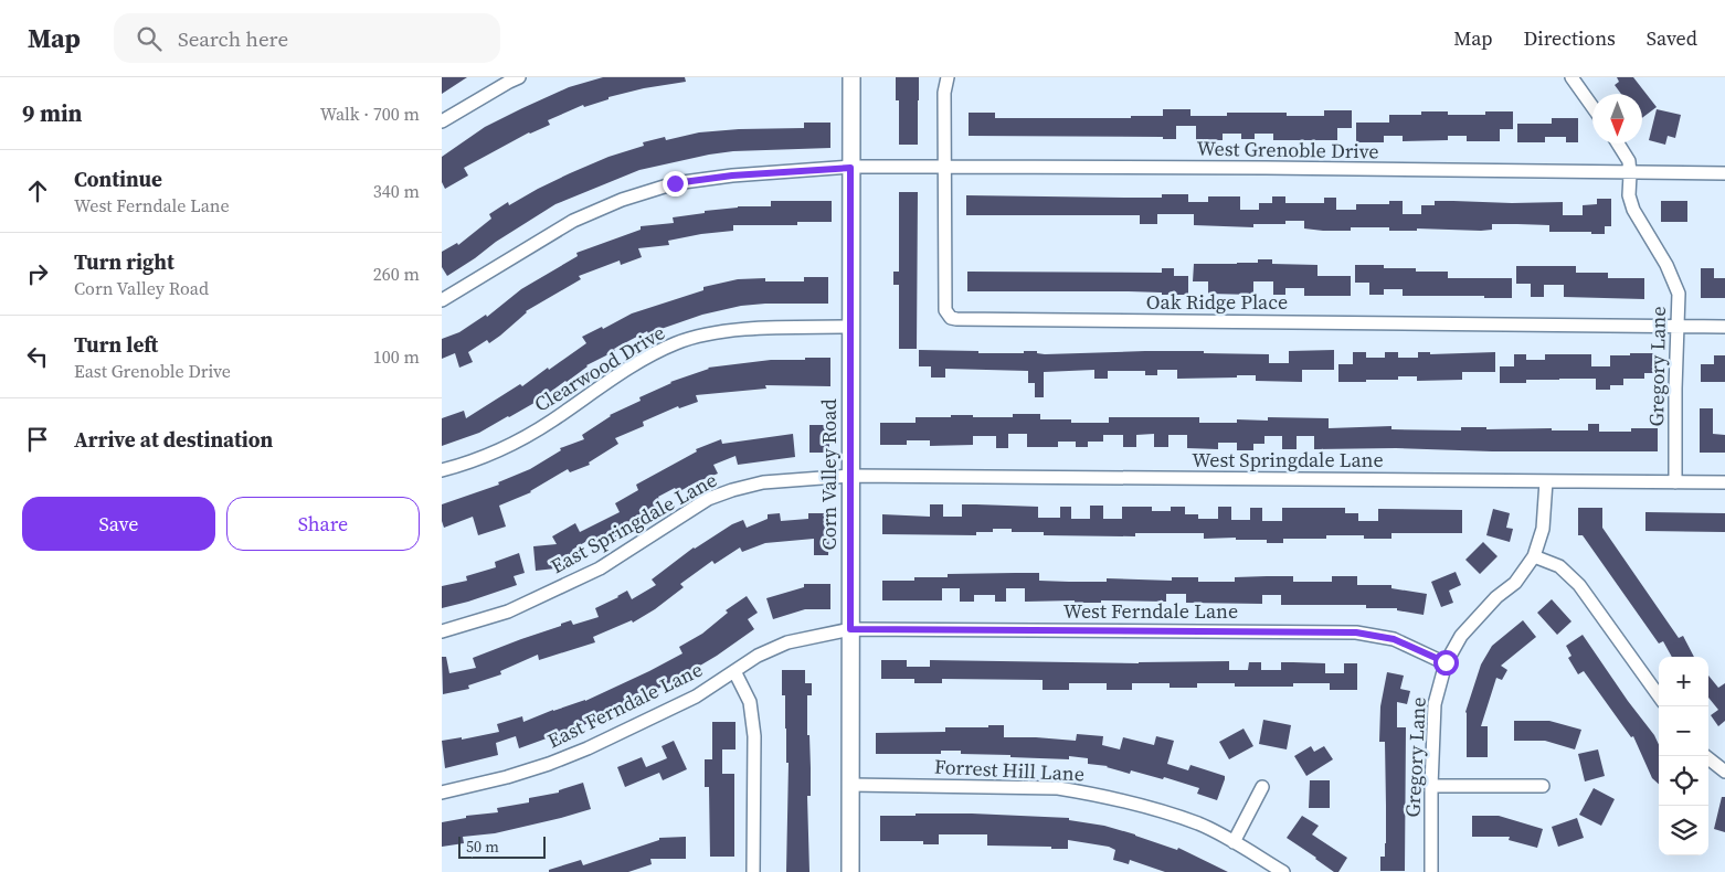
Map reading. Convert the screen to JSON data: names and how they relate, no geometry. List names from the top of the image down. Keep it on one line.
{"streets":{"main road":["Corn Valley Road"],"street":["West Grenoble Drive","Oak Ridge Place","Gregory Lane","Clearwood Drive","West Springdale Lane","East Springdale Lane","West Ferndale Lane","East Ferndale Lane","Forrest Hill Lane"]},"crossings":[["West Grenoble Drive","Oak Ridge Place"],["West Grenoble Drive","Gregory Lane"],["West Grenoble Drive","Corn Valley Road"],["Oak Ridge Place","Gregory Lane"],["Gregory Lane","West Springdale Lane"],["Gregory Lane","West Ferndale Lane"],["Clearwood Drive","Corn Valley Road"],["West Springdale Lane","Corn Valley Road"],["West Springdale Lane","East Springdale Lane"],["Corn Valley Road","East Springdale Lane"],["Corn Valley Road","West Ferndale Lane"],["Corn Valley Road","East Ferndale Lane"],["Corn Valley Road","Forrest Hill Lane"],["West Ferndale Lane","East Ferndale Lane"]],"scale_bar":"50 m","north":"bottom","page":{"header":"Map","search":"Search here","nav":["Map","Directions","Saved"],"heading":["9 min","Walk · 700 m"],"list":[["Continue","West Ferndale Lane","340 m"],["Turn right","Corn Valley Road","260 m"],["Turn left","East Grenoble Drive","100 m"],"Arrive at destination"],"buttons":["Save","Share"],"map_buttons":["+","−"],"scale":"50 m"}}
